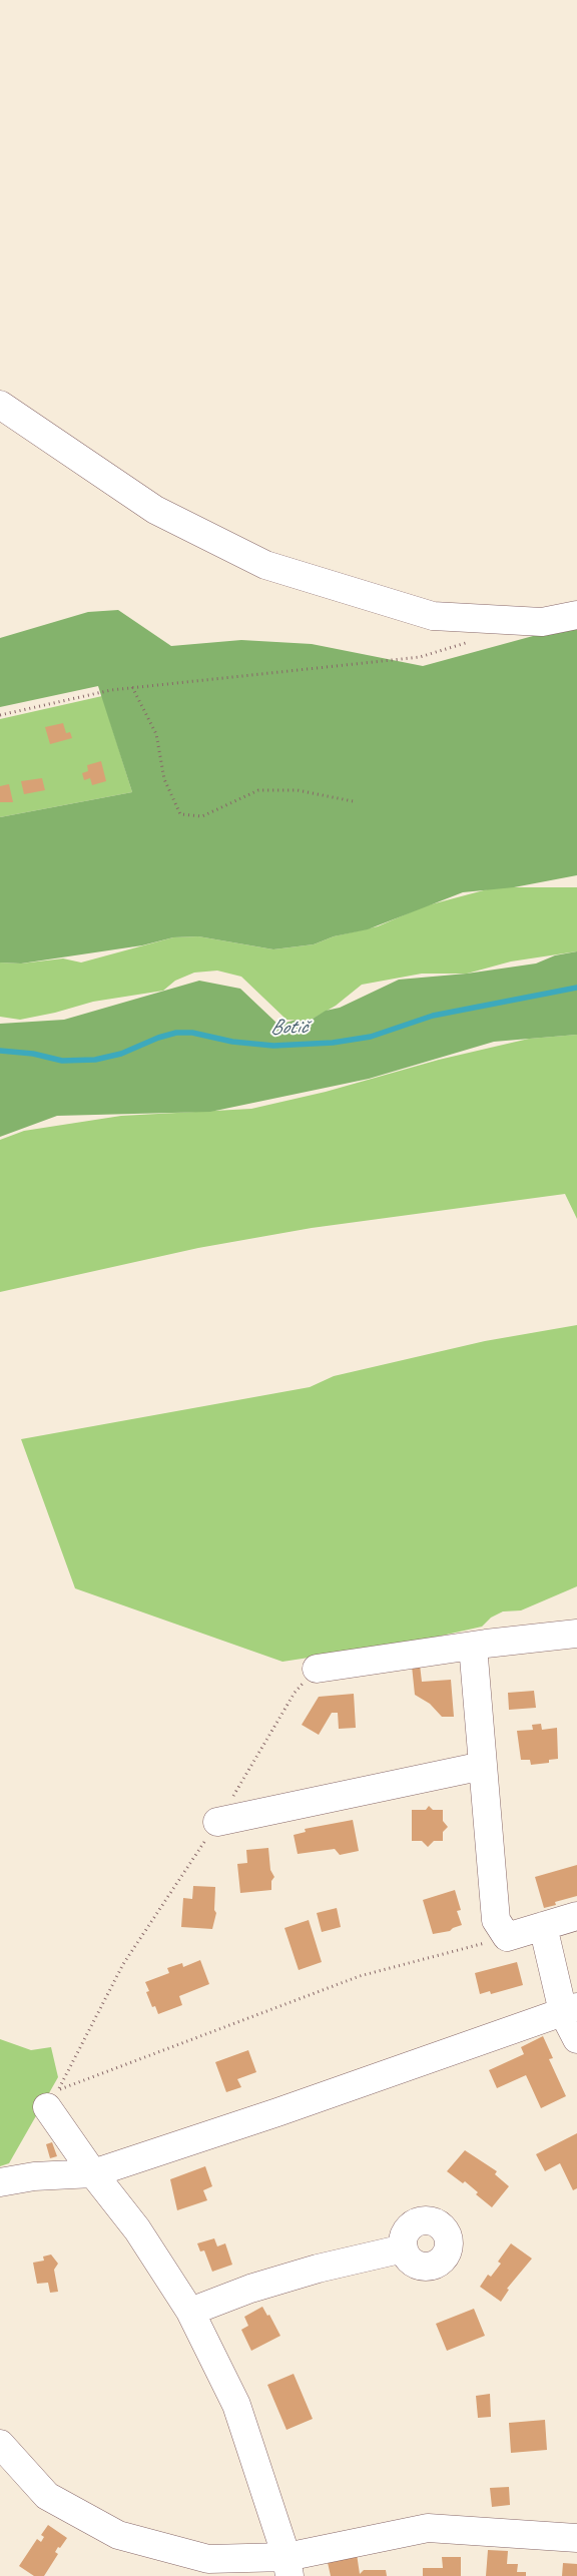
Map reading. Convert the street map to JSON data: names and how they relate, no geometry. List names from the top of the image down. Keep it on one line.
{"water":["Botič"]}
